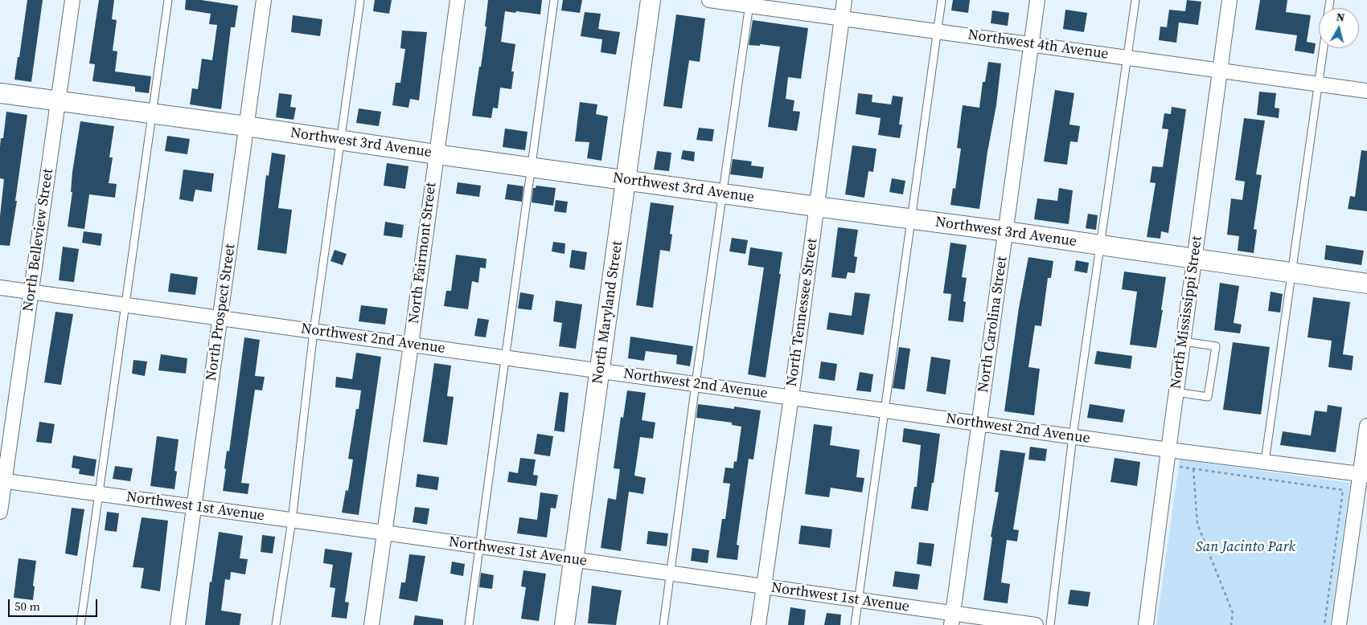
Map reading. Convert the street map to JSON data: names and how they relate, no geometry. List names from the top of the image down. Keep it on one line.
{"streets":{"street":["Northwest 4th Avenue","Northwest 3rd Avenue","North Belleview Street","North Fairmont Street","North Prospect Street","North Maryland Street","North Tennessee Street","North Mississippi Street","North Carolina Street","Northwest 2nd Avenue","Northwest 1st Avenue"]},"crossings":[["Northwest 4th Avenue","North Tennessee Street"],["Northwest 4th Avenue","North Mississippi Street"],["Northwest 4th Avenue","North Carolina Street"],["Northwest 3rd Avenue","North Belleview Street"],["Northwest 3rd Avenue","North Fairmont Street"],["Northwest 3rd Avenue","North Prospect Street"],["Northwest 3rd Avenue","North Maryland Street"],["Northwest 3rd Avenue","North Tennessee Street"],["Northwest 3rd Avenue","North Mississippi Street"],["Northwest 3rd Avenue","North Carolina Street"],["North Belleview Street","Northwest 2nd Avenue"],["North Belleview Street","Northwest 1st Avenue"],["North Fairmont Street","Northwest 2nd Avenue"],["North Fairmont Street","Northwest 1st Avenue"],["North Prospect Street","Northwest 2nd Avenue"],["North Prospect Street","Northwest 1st Avenue"],["North Maryland Street","Northwest 2nd Avenue"],["North Maryland Street","Northwest 1st Avenue"],["North Tennessee Street","Northwest 2nd Avenue"],["North Tennessee Street","Northwest 1st Avenue"],["North Mississippi Street","Northwest 2nd Avenue"],["North Carolina Street","Northwest 2nd Avenue"],["North Carolina Street","Northwest 1st Avenue"]],"parks":["San Jacinto Park"],"scale_bar":"50 m","north":"top"}
